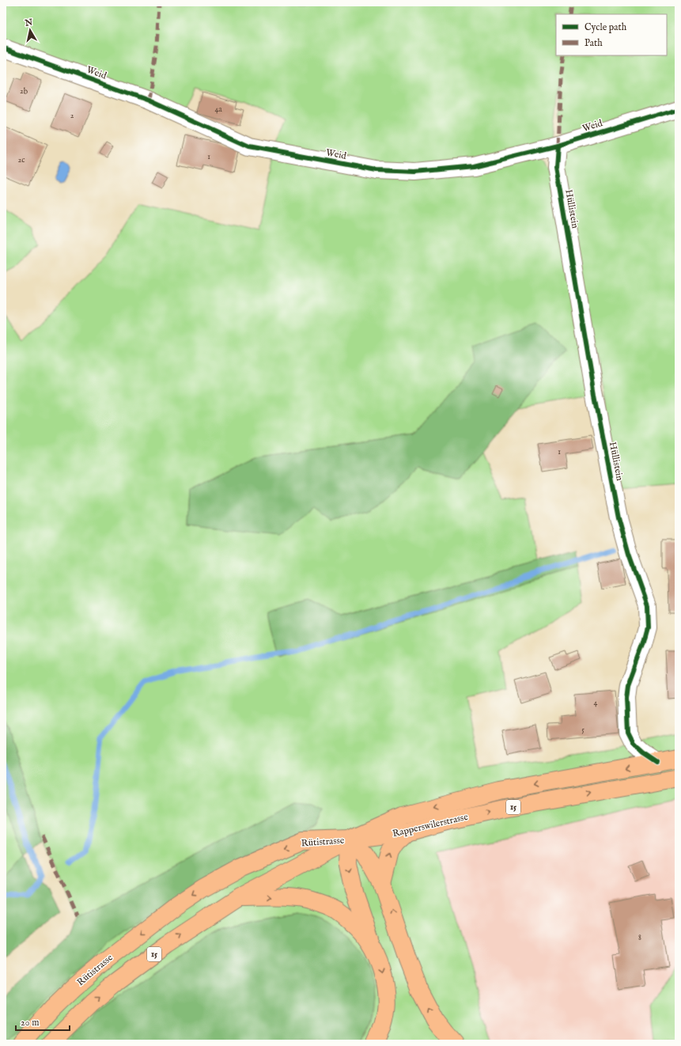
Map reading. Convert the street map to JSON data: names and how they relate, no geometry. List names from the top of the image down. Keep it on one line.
{"streets":{"main road":["15","Rapperswilerstrasse","Rütistrasse"],"street":["Weid","Hüllistein"]},"crossings":[["Weid","Hüllistein"],["Hüllistein","Rapperswilerstrasse"],["Rapperswilerstrasse","Rütistrasse"]],"house_numbers":["2b","4a","2","1","2c","1","4","5","8"],"legend":["Cycle path","Path"],"scale_bar":"20 m","north":"top"}
